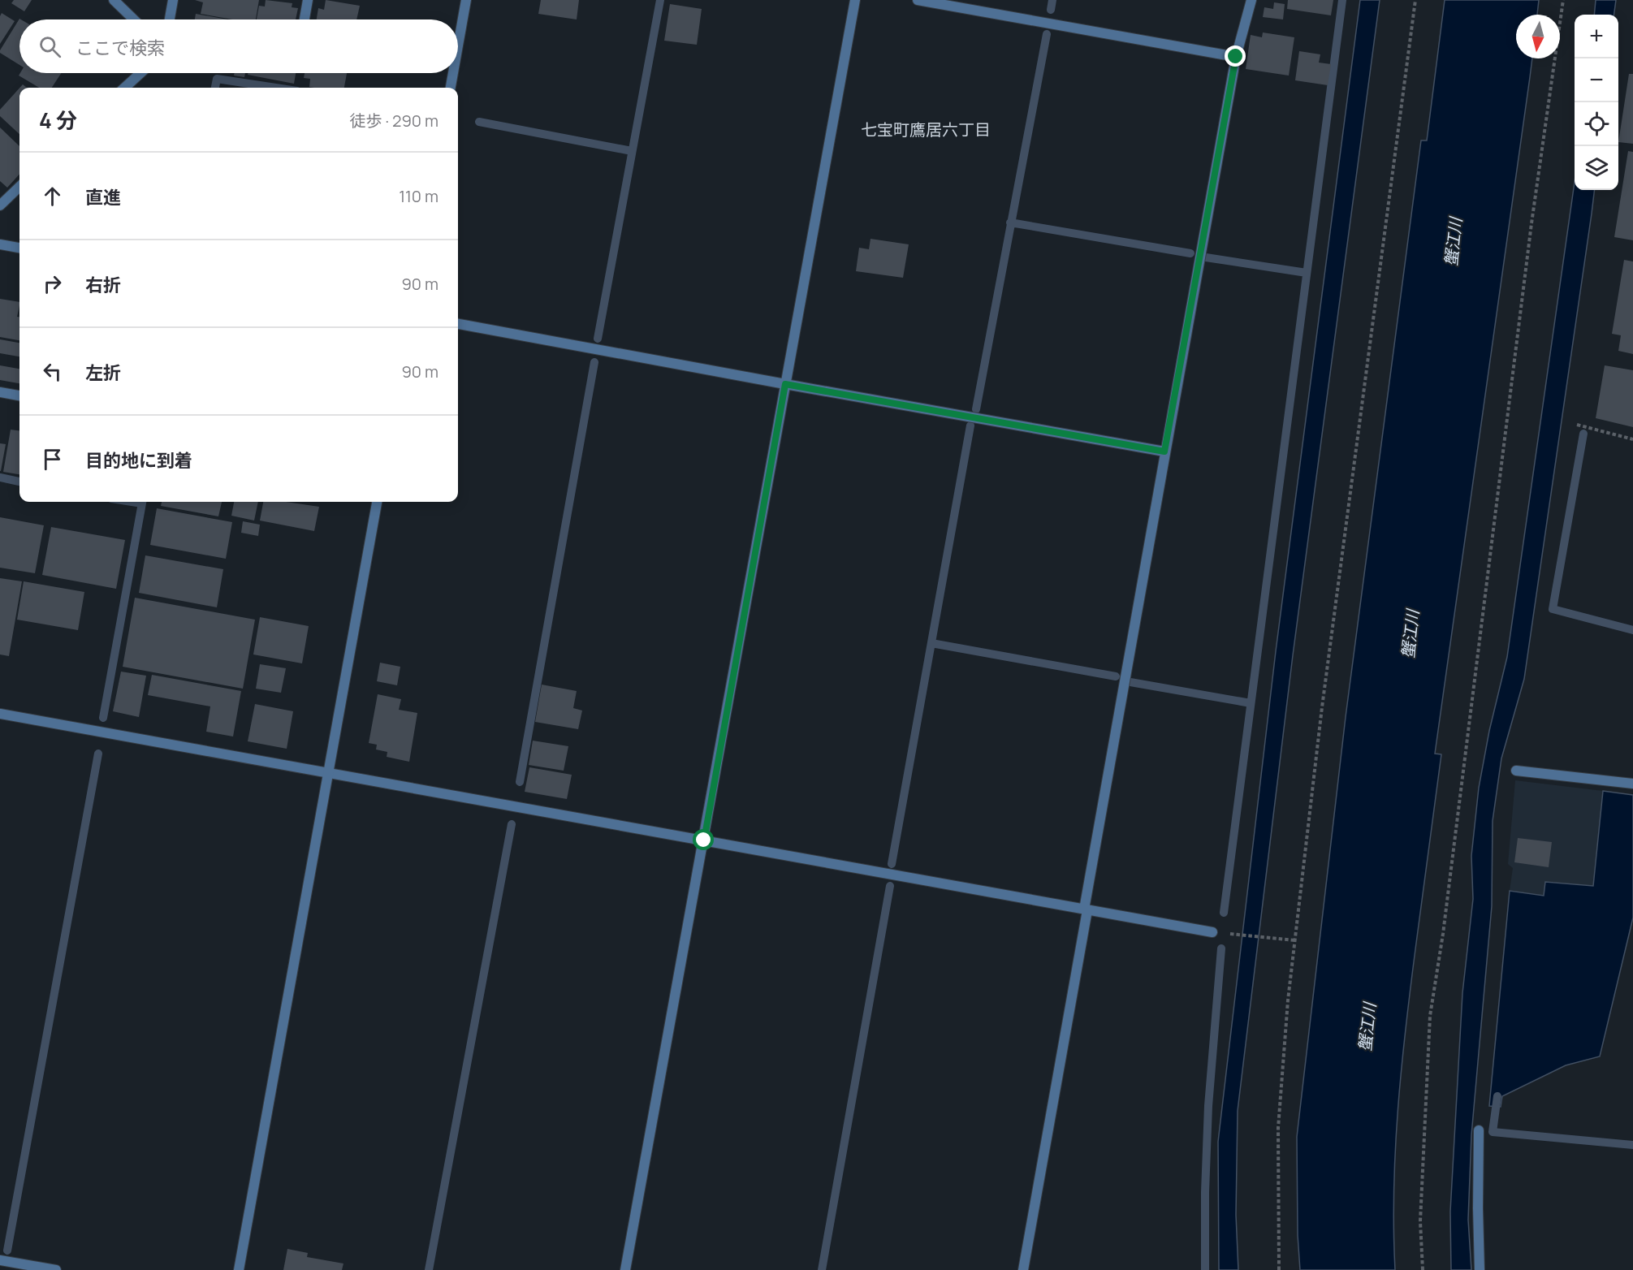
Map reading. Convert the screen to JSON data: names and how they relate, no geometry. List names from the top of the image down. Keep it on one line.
{"districts":["七宝町鷹居六丁目"],"water":["蟹江川"],"north":"bottom","page":{"map_buttons":["+","−"],"search":"ここで検索","heading":["4 分","徒歩 · 290 m"],"list":[["直進","110 m"],["右折","90 m"],["左折","90 m"],"目的地に到着"]}}
